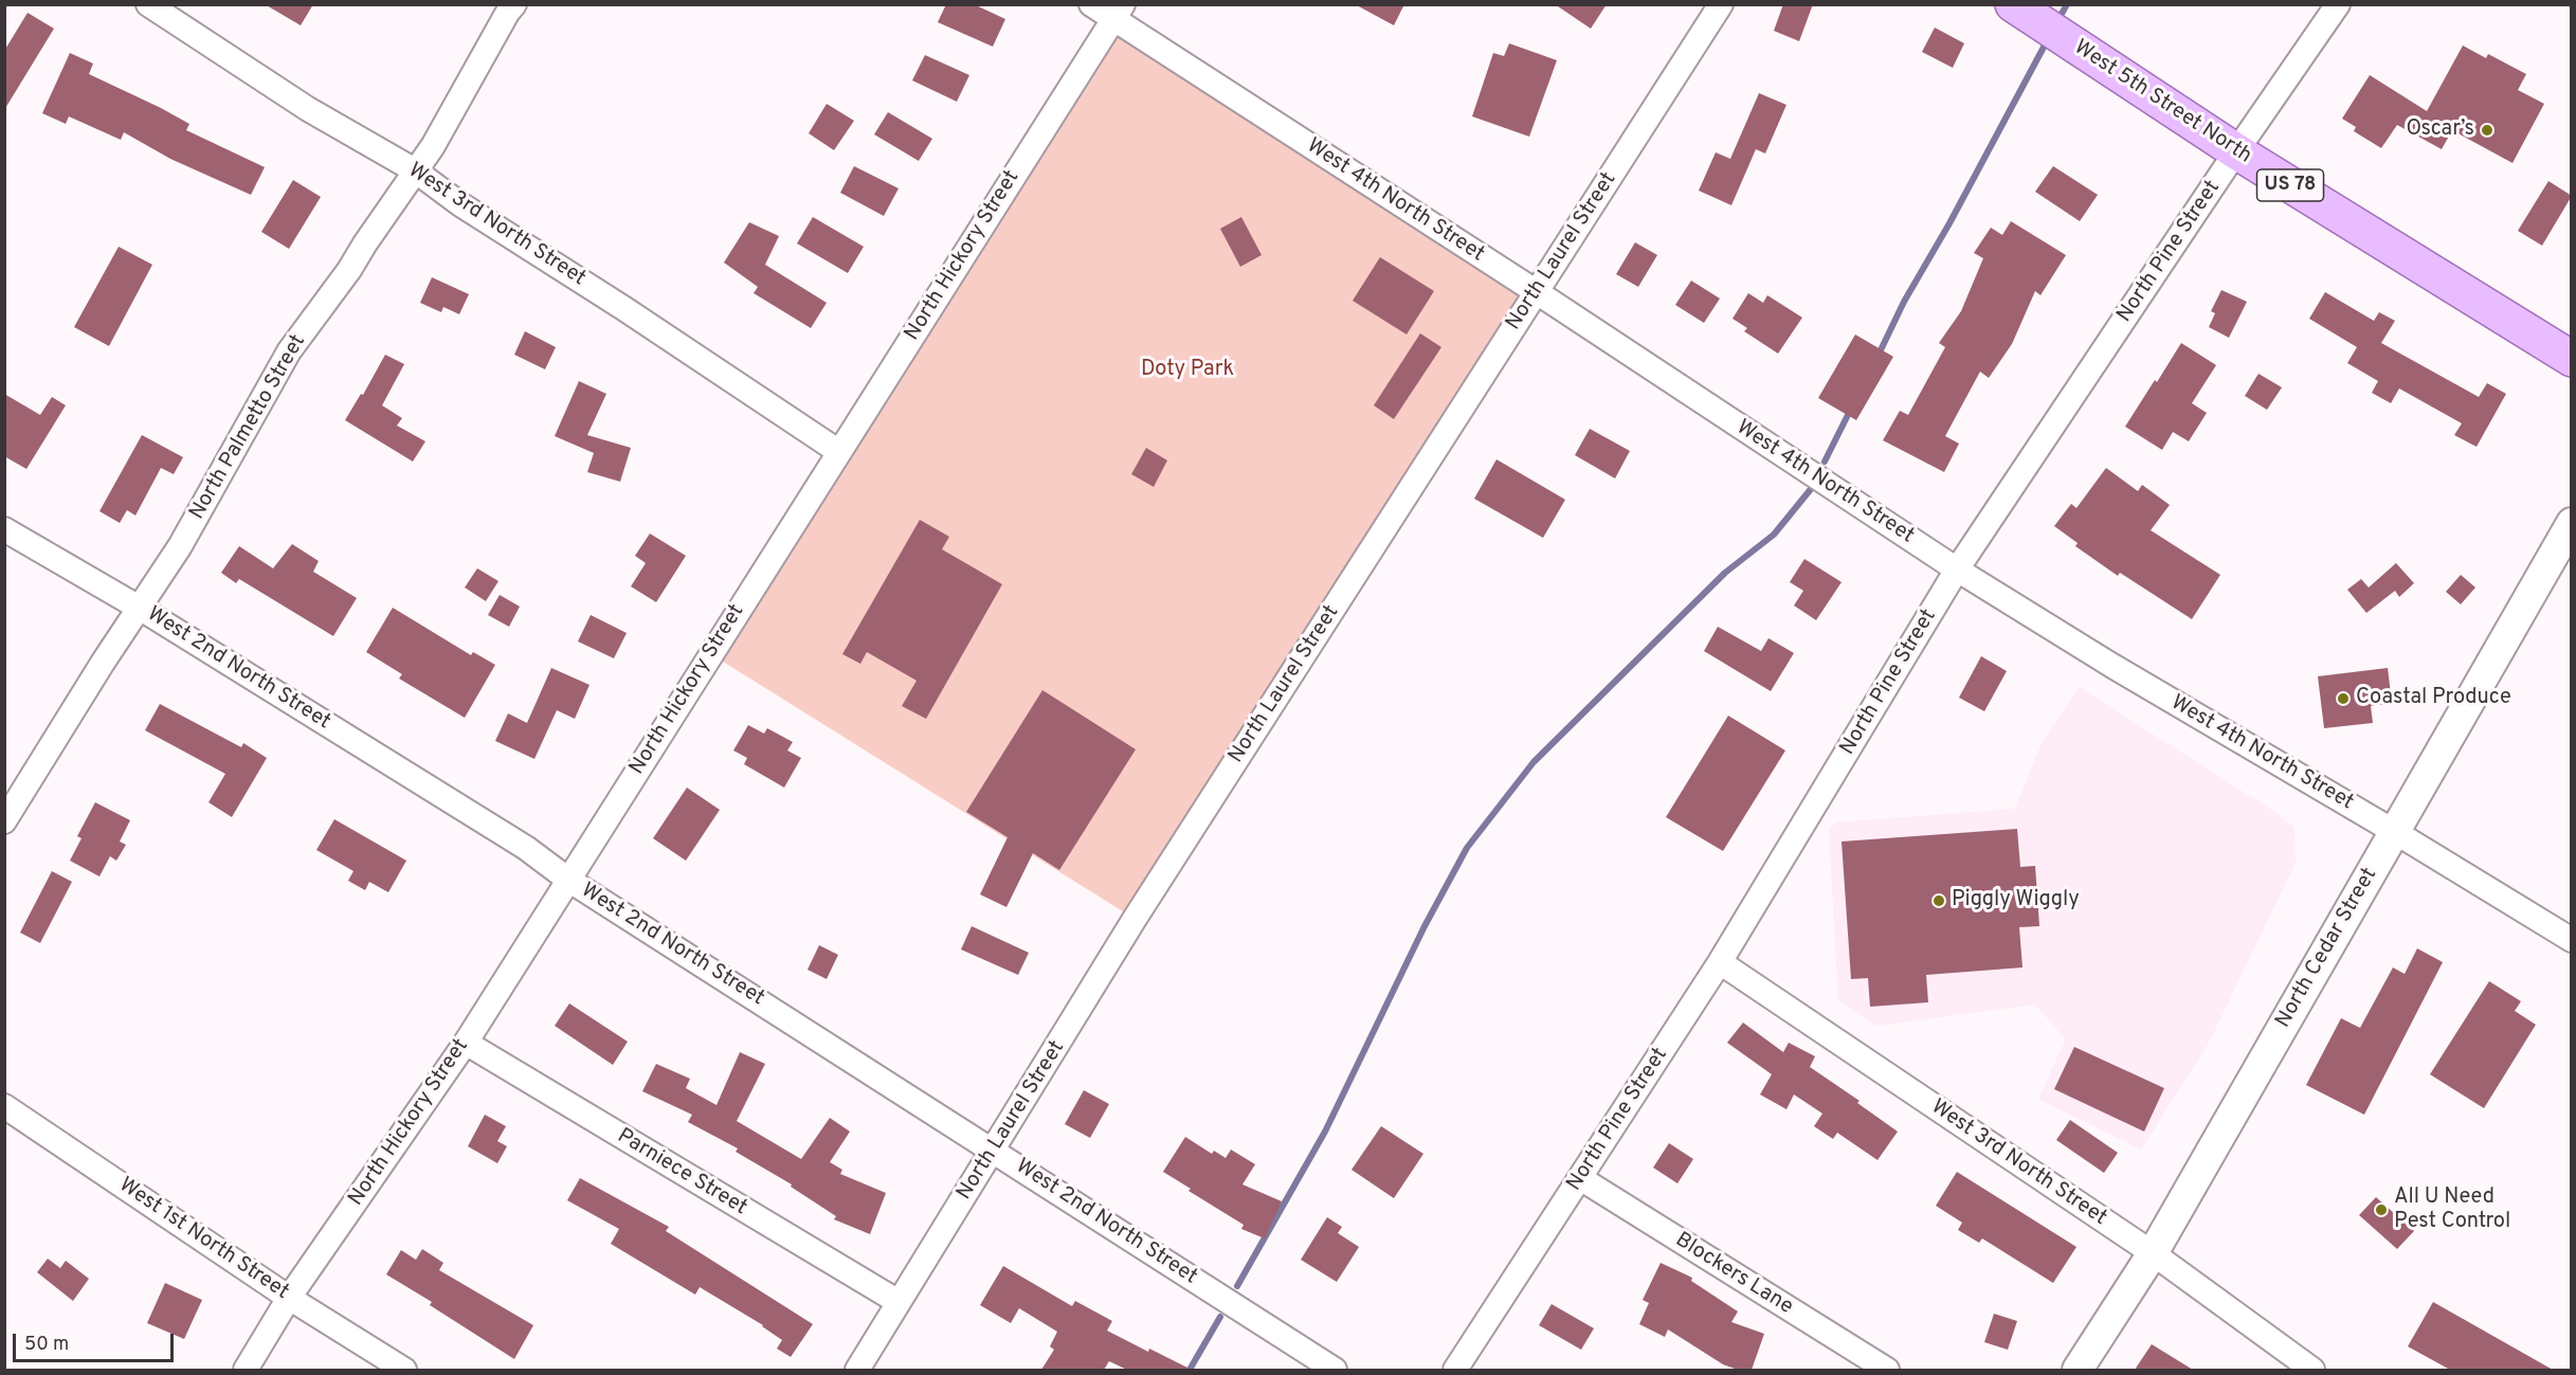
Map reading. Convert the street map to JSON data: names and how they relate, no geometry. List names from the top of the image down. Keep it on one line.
{"streets":{"main road":["West 5th Street North","US 78"],"street":["West 4th North Street","West 3rd North Street","North Laurel Street","North Pine Street","North Hickory Street","North Palmetto Street","West 2nd North Street","North Cedar Street","Parniece Street","West 1st North Street","Blockers Lane"]},"crossings":[["West 5th Street North","North Pine Street"],["West 4th North Street","North Laurel Street"],["West 4th North Street","North Pine Street"],["West 4th North Street","North Hickory Street"],["West 4th North Street","North Cedar Street"],["West 3rd North Street","North Pine Street"],["West 3rd North Street","North Hickory Street"],["West 3rd North Street","North Palmetto Street"],["West 3rd North Street","North Cedar Street"],["North Laurel Street","West 2nd North Street"],["North Laurel Street","Parniece Street"],["North Pine Street","Blockers Lane"],["North Hickory Street","West 2nd North Street"],["North Hickory Street","Parniece Street"],["North Hickory Street","West 1st North Street"],["North Palmetto Street","West 2nd North Street"]],"parks":["Doty Park"],"places":["Oscar’s","Coastal Produce","Piggly Wiggly","All U Need Pest Control"],"scale_bar":"50 m"}
